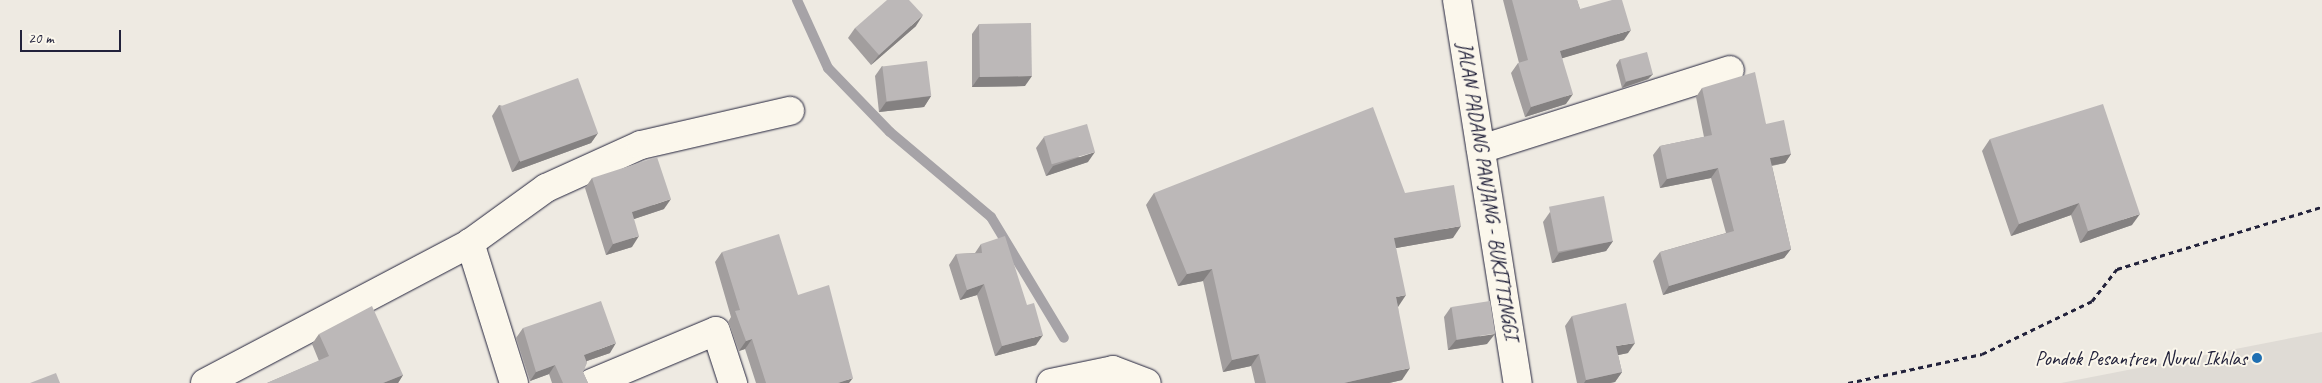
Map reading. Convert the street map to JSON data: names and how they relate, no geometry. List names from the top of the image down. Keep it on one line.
{"streets":{"main road":["JALAN PADANG PANJANG - BUKITTINGGI"]},"places":["Pondok Pesantren Nurul Ikhlas"],"scale_bar":"20 m"}
